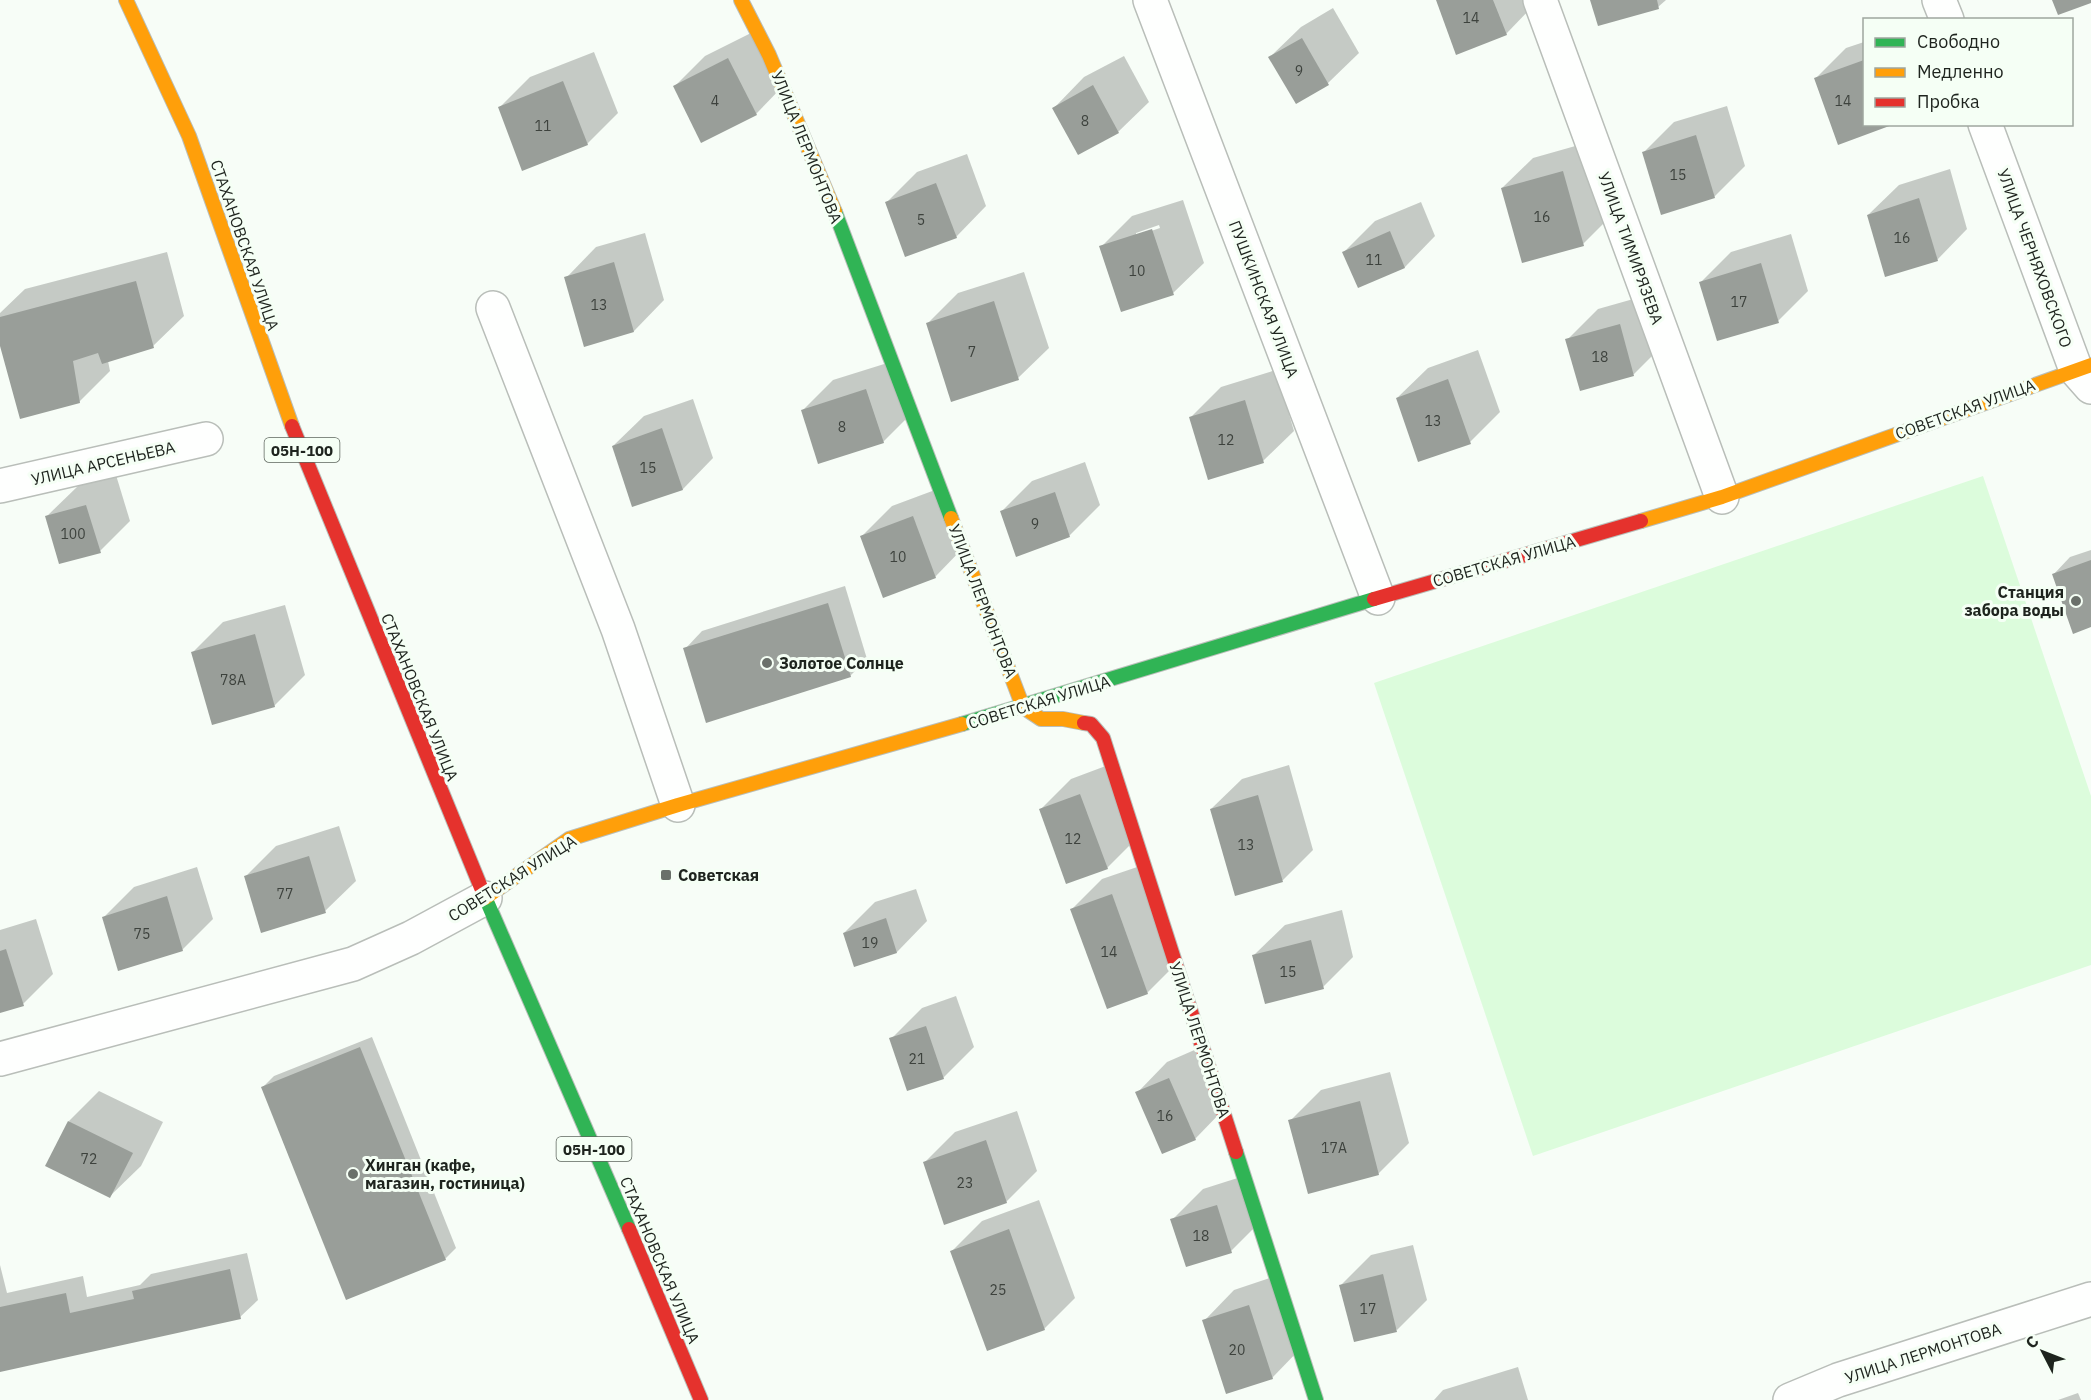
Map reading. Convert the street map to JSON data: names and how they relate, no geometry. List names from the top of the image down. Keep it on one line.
{"streets":{"street":["УЛИЦА ЛЕРМОНТОВА","СТАХАНОВСКАЯ УЛИЦА","УЛИЦА ТИМИРЯЗЕВА","УЛИЦА ЧЕРНЯХОВСКОГО","ПУШКИНСКАЯ УЛИЦА","СОВЕТСКАЯ УЛИЦА","05Н-100","УЛИЦА АРСЕНЬЕВА"]},"crossings":[["УЛИЦА ЛЕРМОНТОВА","СОВЕТСКАЯ УЛИЦА"],["СТАХАНОВСКАЯ УЛИЦА","СОВЕТСКАЯ УЛИЦА"],["УЛИЦА ТИМИРЯЗЕВА","СОВЕТСКАЯ УЛИЦА"],["УЛИЦА ЧЕРНЯХОВСКОГО","СОВЕТСКАЯ УЛИЦА"],["ПУШКИНСКАЯ УЛИЦА","СОВЕТСКАЯ УЛИЦА"]],"places":{"other":["Станция забора воды","Золотое Солнце","Хинган (кафе, магазин, гостиница)"],"transit":["Советская"]},"house_numbers":["14","9","4","14","8","11","15","16","5","16","11","10","17","13","7","18","13","8","12","15","9","100","10","78А","12","13","77","75","19","14","15","21","16","17А","72","23","18","25","17","20"],"legend":["Свободно","Медленно","Пробка"],"north":"top left"}
